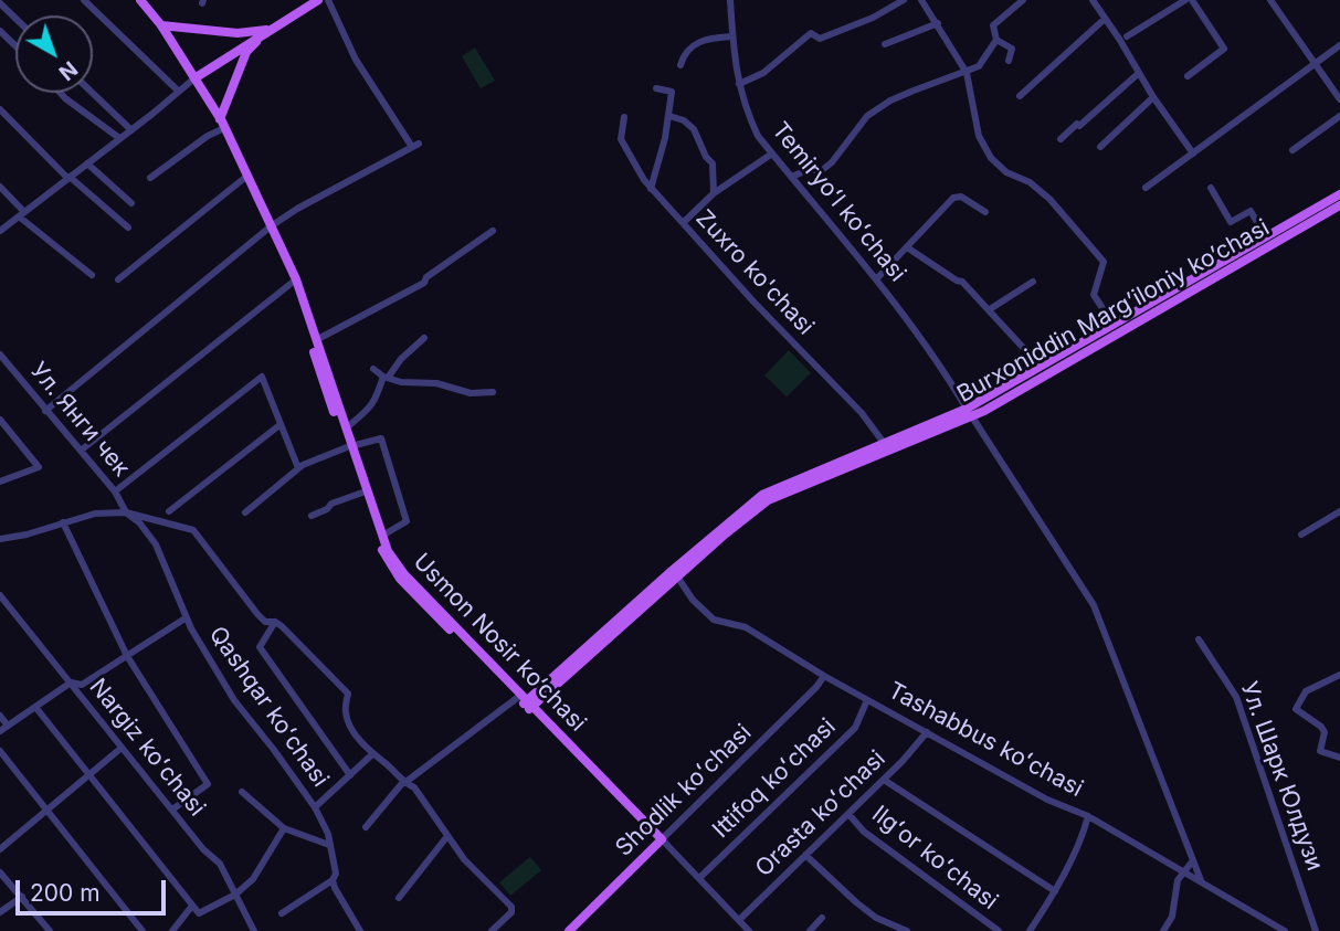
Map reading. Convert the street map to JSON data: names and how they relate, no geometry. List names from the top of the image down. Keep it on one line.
{"streets":{"main road":["Burxoniddin Marg’iloniy ko’chasi","Usmon Nosir ko‘chasi","Shodlik koʻchasi"],"street":["Temiryoʻl koʻchasi","Zuxro ko'chasi","Ул. Янги чек","Qashqar koʻchasi","Tashabbus koʻchasi","Nargiz koʻchasi","Ул. Шарк Юлдузи","Ittifoq koʻchasi","Orasta koʻchasi","Ilgʻor koʻchasi"]},"crossings":[["Temiryoʻl koʻchasi","Burxoniddin Marg’iloniy ko’chasi"],["Temiryoʻl koʻchasi","Tashabbus koʻchasi"],["Zuxro ko'chasi","Burxoniddin Marg’iloniy ko’chasi"],["Burxoniddin Marg’iloniy ko’chasi","Usmon Nosir ko‘chasi"],["Burxoniddin Marg’iloniy ko’chasi","Tashabbus koʻchasi"],["Ул. Янги чек","Qashqar koʻchasi"],["Usmon Nosir ko‘chasi","Shodlik koʻchasi"],["Tashabbus koʻchasi","Ittifoq koʻchasi"],["Tashabbus koʻchasi","Shodlik koʻchasi"],["Tashabbus koʻchasi","Orasta koʻchasi"],["Orasta koʻchasi","Ilgʻor koʻchasi"]],"scale_bar":"200 m","north":"bottom right"}
